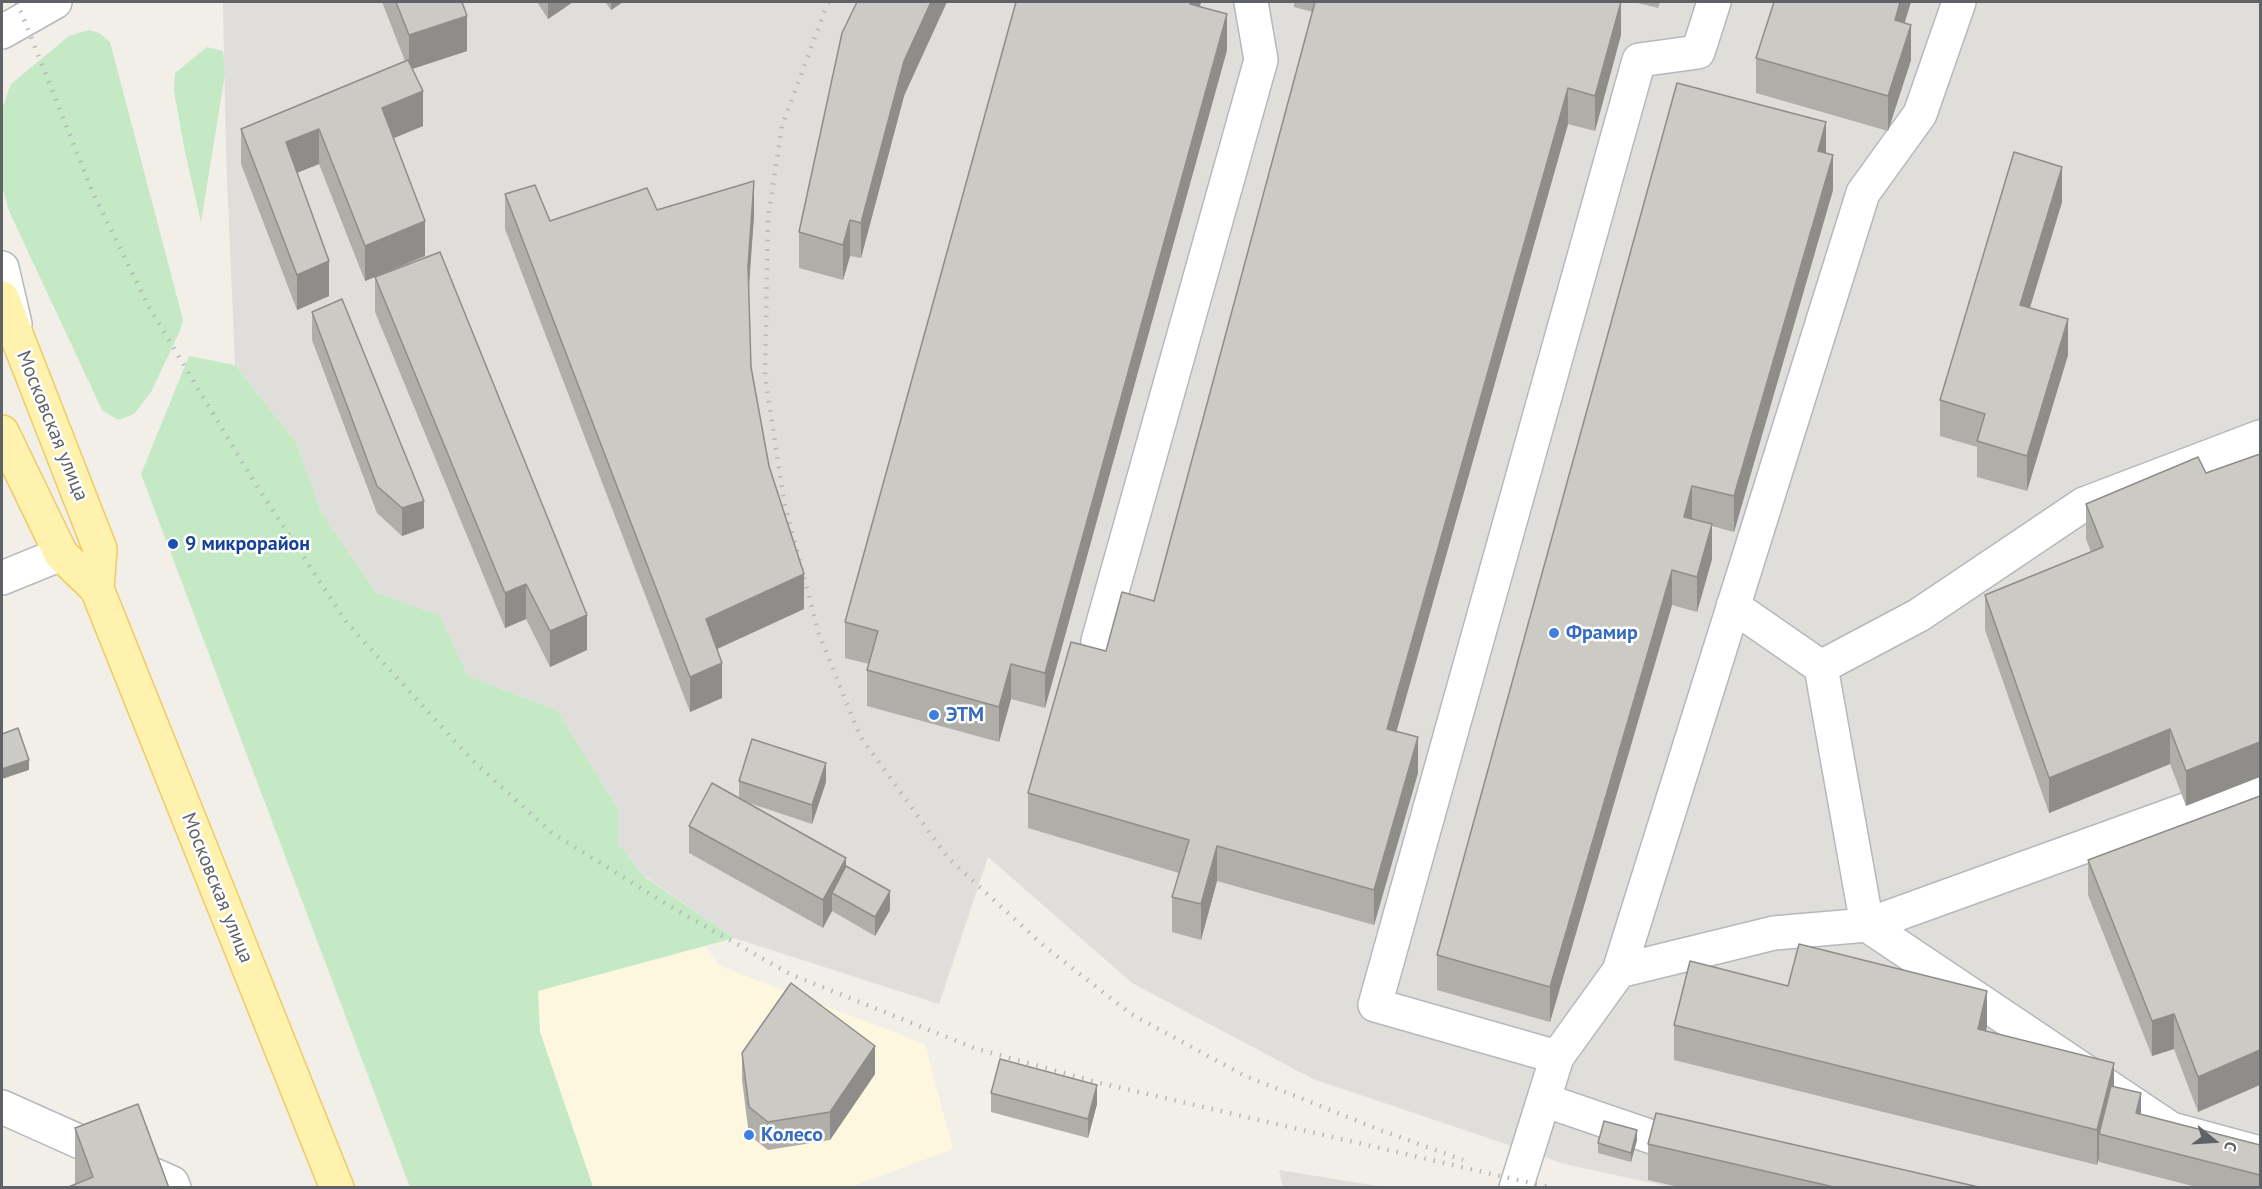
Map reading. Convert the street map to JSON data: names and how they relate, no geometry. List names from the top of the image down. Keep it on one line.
{"streets":{"main road":["Московская улица"]},"places":["9 микрорайон","Фрамир","ЭТМ","Колесо"],"north":"right"}
